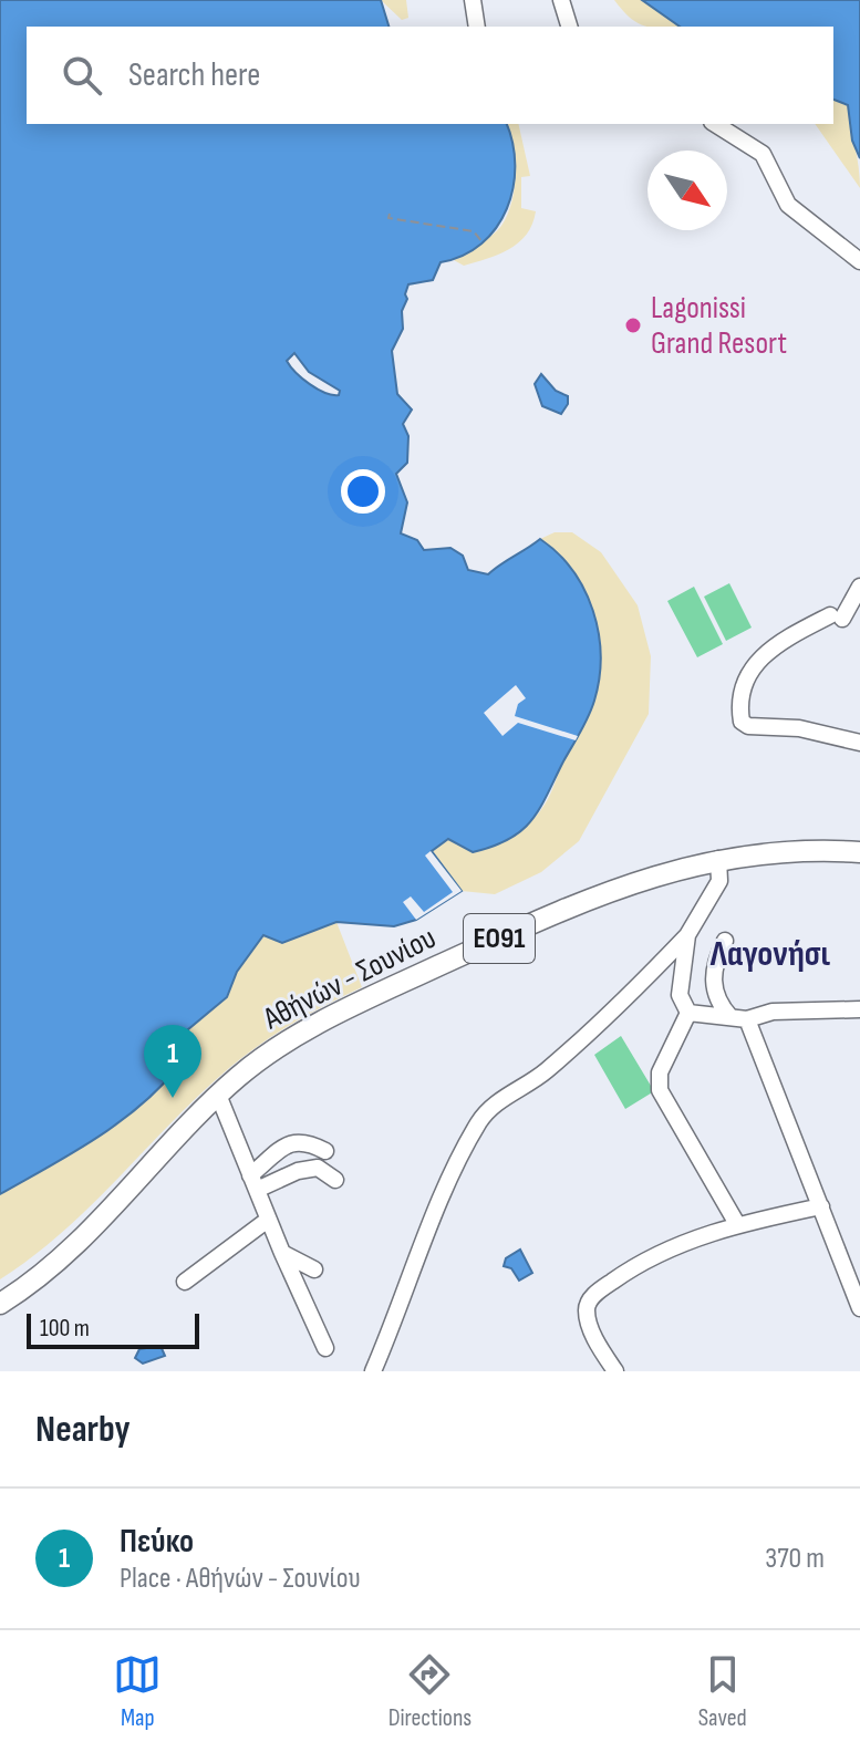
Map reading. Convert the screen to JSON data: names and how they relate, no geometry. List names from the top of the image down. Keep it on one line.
{"streets":{"main road":["ΕΟ91","Αθήνών - Σουνίου"]},"districts":["Λαγονήσι"],"places":["Lagonissi Grand Resort"],"scale_bar":"100 m","north":"bottom right","page":{"search":"Search here","pins":"1","scale":"100 m","heading":"Nearby","list":[{"mark":"1","name":"Πεύκο","note":"Place · Αθήνών - Σουνίου","value":"370 m"}],"nav":["Map","Directions","Saved"]}}
